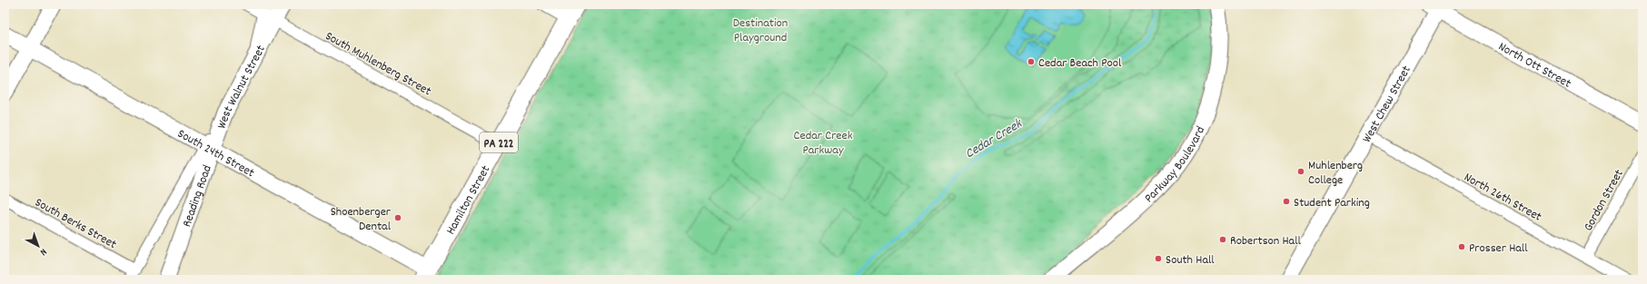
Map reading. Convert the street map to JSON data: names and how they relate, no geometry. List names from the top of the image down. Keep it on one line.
{"streets":{"main road":["PA 222","Hamilton Street"],"street":["South Muhlenberg Street","North Ott Street","West Walnut Street","West Chew Street","South 24th Street","Parkway Boulevard","Reading Road","North 26th Street","Gordon Street","South Berks Street"]},"crossings":[["South Muhlenberg Street","West Walnut Street"],["South Muhlenberg Street","Hamilton Street"],["North Ott Street","West Chew Street"],["West Walnut Street","Reading Road"],["West Chew Street","North 26th Street"],["South 24th Street","Reading Road"],["South 24th Street","Hamilton Street"],["North 26th Street","Gordon Street"]],"water":["Cedar Creek"],"parks":["Destination Playground","Cedar Creek Parkway"],"places":["Cedar Beach Pool","Muhlenberg College","Student Parking","Shoenberger Dental","Robertson Hall","Prosser Hall","South Hall"],"north":"bottom right"}
